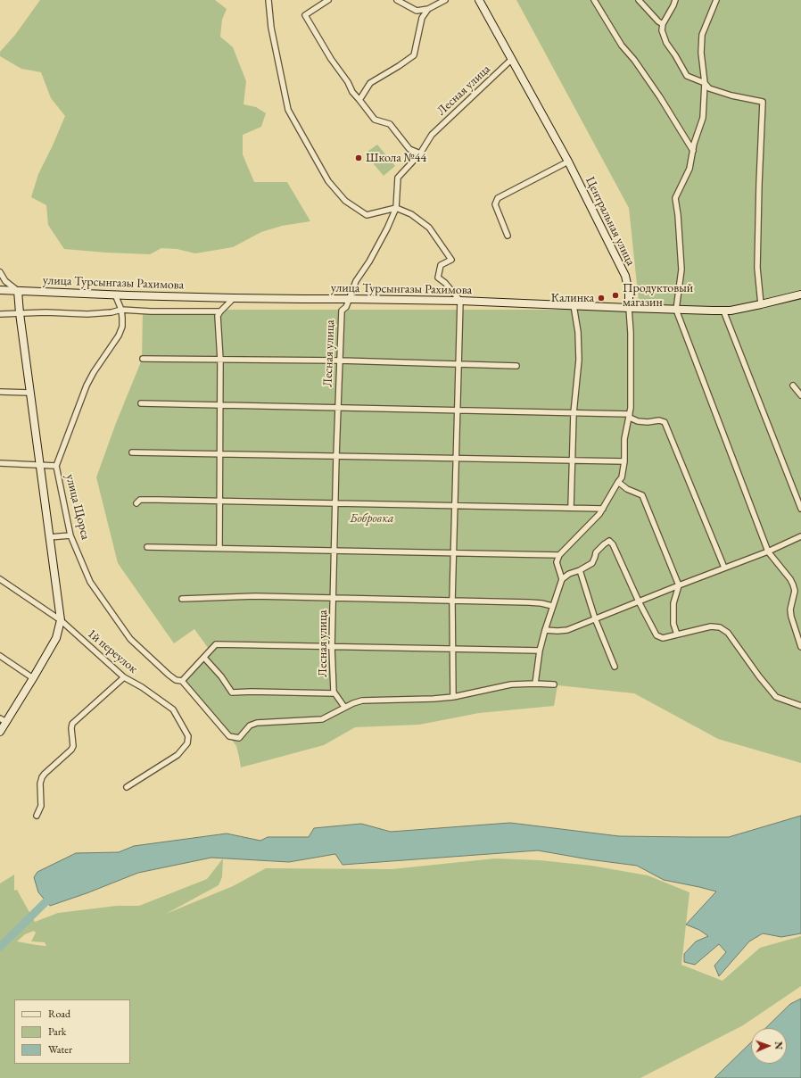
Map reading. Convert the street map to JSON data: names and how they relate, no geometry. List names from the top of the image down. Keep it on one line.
{"streets":{"street":["Лесная улица","Центральная улица","улица Турсынгазы Рахимова","улица Щорса","1й переулок"]},"crossings":[["Лесная улица","Центральная улица"],["Лесная улица","улица Турсынгазы Рахимова"],["Лесная улица","улица Щорса"],["Центральная улица","улица Турсынгазы Рахимова"]],"parks":["Бобровка"],"places":["Школа №44","Продуктовый магазин","Калинка"],"legend":["Road","Park","Water"],"north":"right"}
